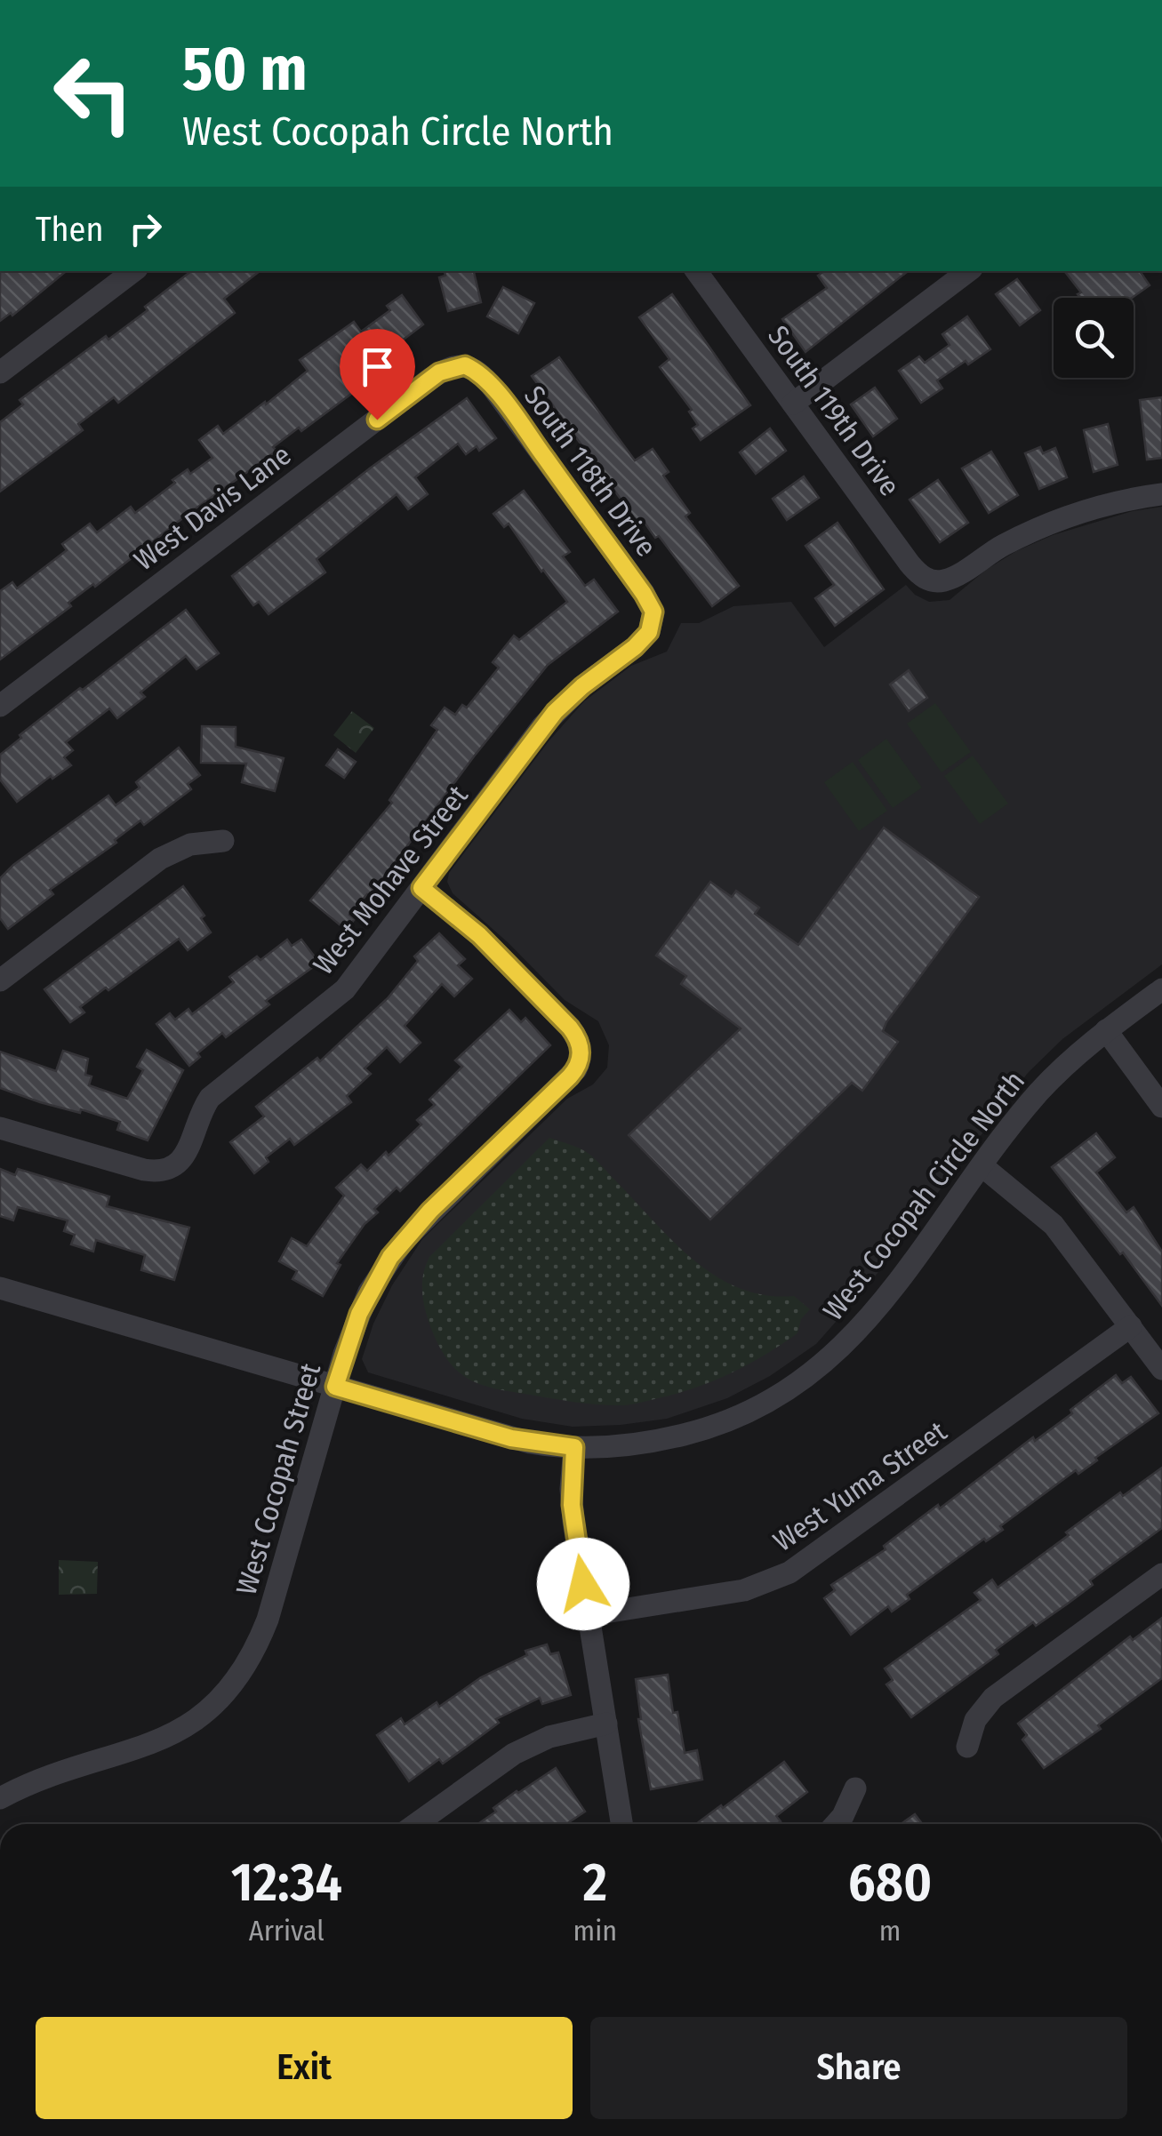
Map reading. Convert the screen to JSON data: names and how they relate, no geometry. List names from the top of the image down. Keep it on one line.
{"streets":{"street":["South 119th Drive","South 118th Drive","West Davis Lane","West Mohave Street","West Cocopah Circle North","West Cocopah Street","West Yuma Street"]},"crossings":[["South 118th Drive","West Davis Lane"],["South 118th Drive","West Mohave Street"],["West Mohave Street","West Cocopah Street"],["West Cocopah Circle North","West Cocopah Street"]],"page":{"turn":["50 m","West Cocopah Circle North"],"then":"Then","eta":["12:34","Arrival","2","min","680","m"],"buttons":["Exit","Share"]}}
